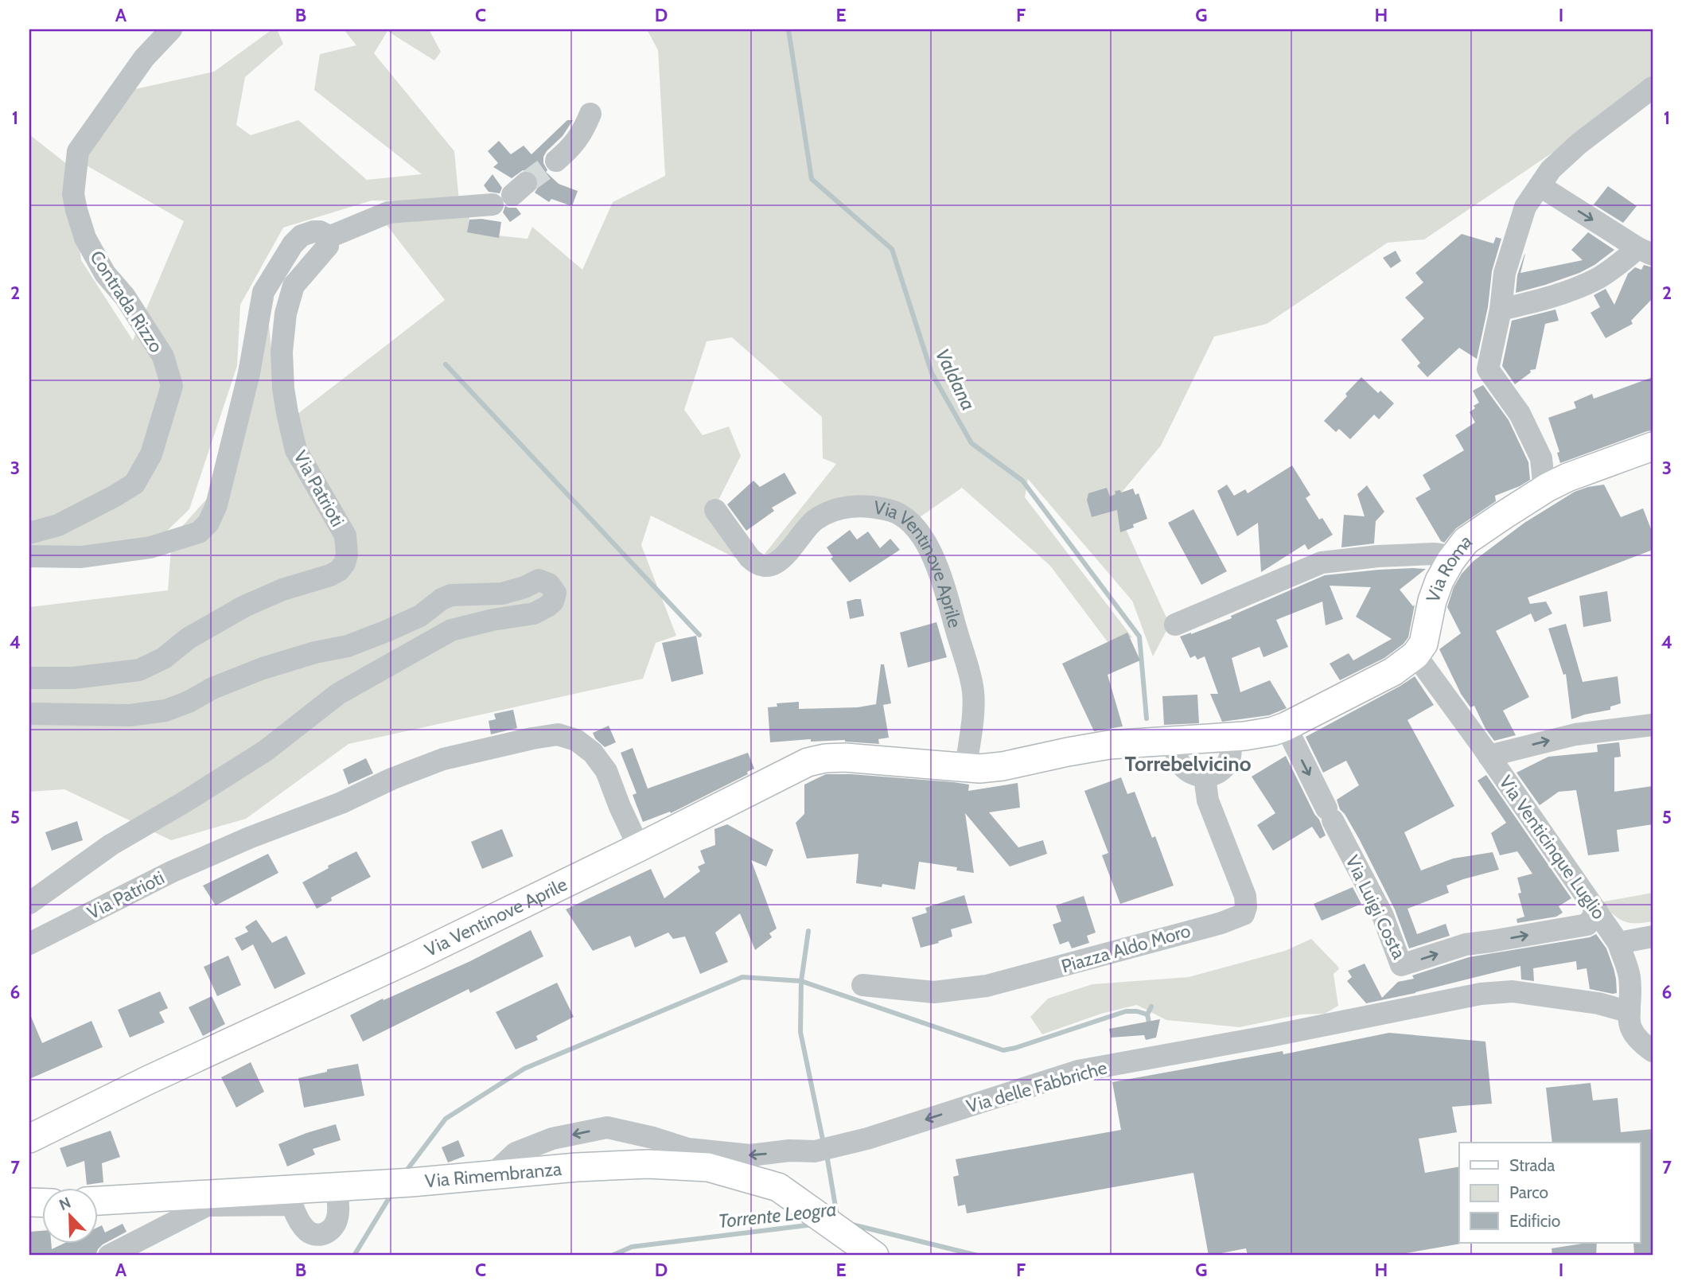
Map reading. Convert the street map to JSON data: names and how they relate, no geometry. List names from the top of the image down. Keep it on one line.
{"streets":{"main road":["Via Roma","Via Ventinove Aprile","Via Rimembranza"],"street":["Contrada Rizzo","Via Patrioti","Via Venticinque Luglio","Via Luigi Costa","Piazza Aldo Moro","Via delle Fabbriche"]},"crossings":[["Via Patrioti","Via Ventinove Aprile"],["Via Roma","Via Ventinove Aprile"],["Via Roma","Via Venticinque Luglio"],["Via Roma","Via Luigi Costa"],["Via Venticinque Luglio","Via Luigi Costa"],["Via Venticinque Luglio","Via delle Fabbriche"],["Via delle Fabbriche","Via Rimembranza"]],"one_way":["Via delle Fabbriche"],"districts":["Torrebelvicino"],"water":["Valdana","Torrente Leogra"],"legend":["Strada","Parco","Edificio"],"north":"top left","grid":{"columns":["A","B","C","D","E","F","G","H","I"],"rows":["1","2","3","4","5","6","7"]}}
